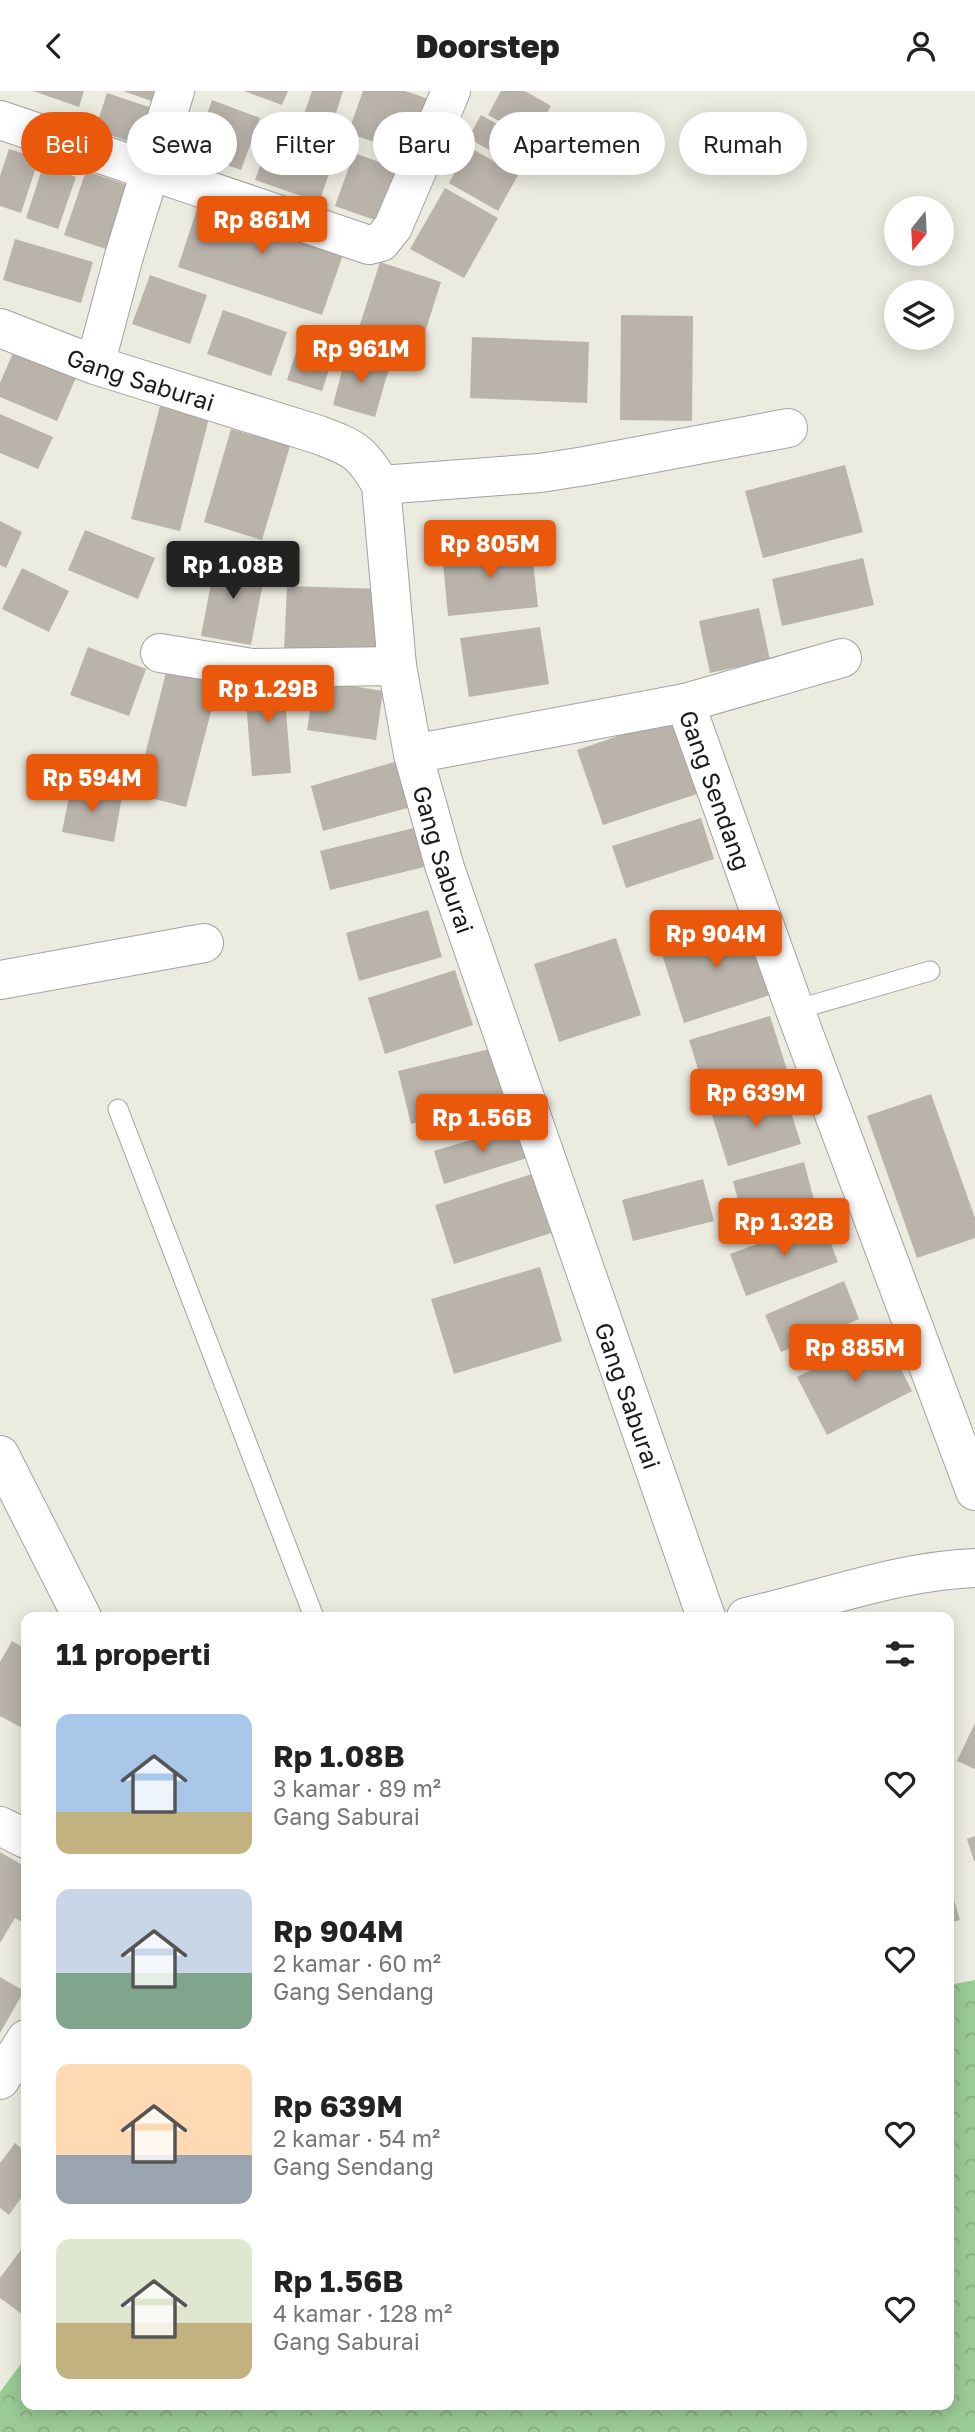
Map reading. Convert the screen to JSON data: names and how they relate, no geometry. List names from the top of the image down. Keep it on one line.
{"streets":{"street":["Gang Saburai","Gang Sendang"]},"crossings":[["Gang Saburai","Gang Sendang"]],"north":"bottom","page":{"header":"Doorstep","chip":["Beli","Sewa","Filter","Baru","Apartemen","Rumah"],"price":["Rp 861M","Rp 961M","Rp 805M","Rp 1.08B","Rp 1.29B","Rp 594M","Rp 904M","Rp 639M","Rp 1.56B","Rp 1.32B","Rp 885M"],"heading":"11 properti","list":[{"name":"Rp 1.08B","note":"3 kamar · 89 m² · Gang Saburai"},{"name":"Rp 904M","note":"2 kamar · 60 m² · Gang Sendang"},{"name":"Rp 639M","note":"2 kamar · 54 m² · Gang Sendang"},{"name":"Rp 1.56B","note":"4 kamar · 128 m² · Gang Saburai"}]}}
